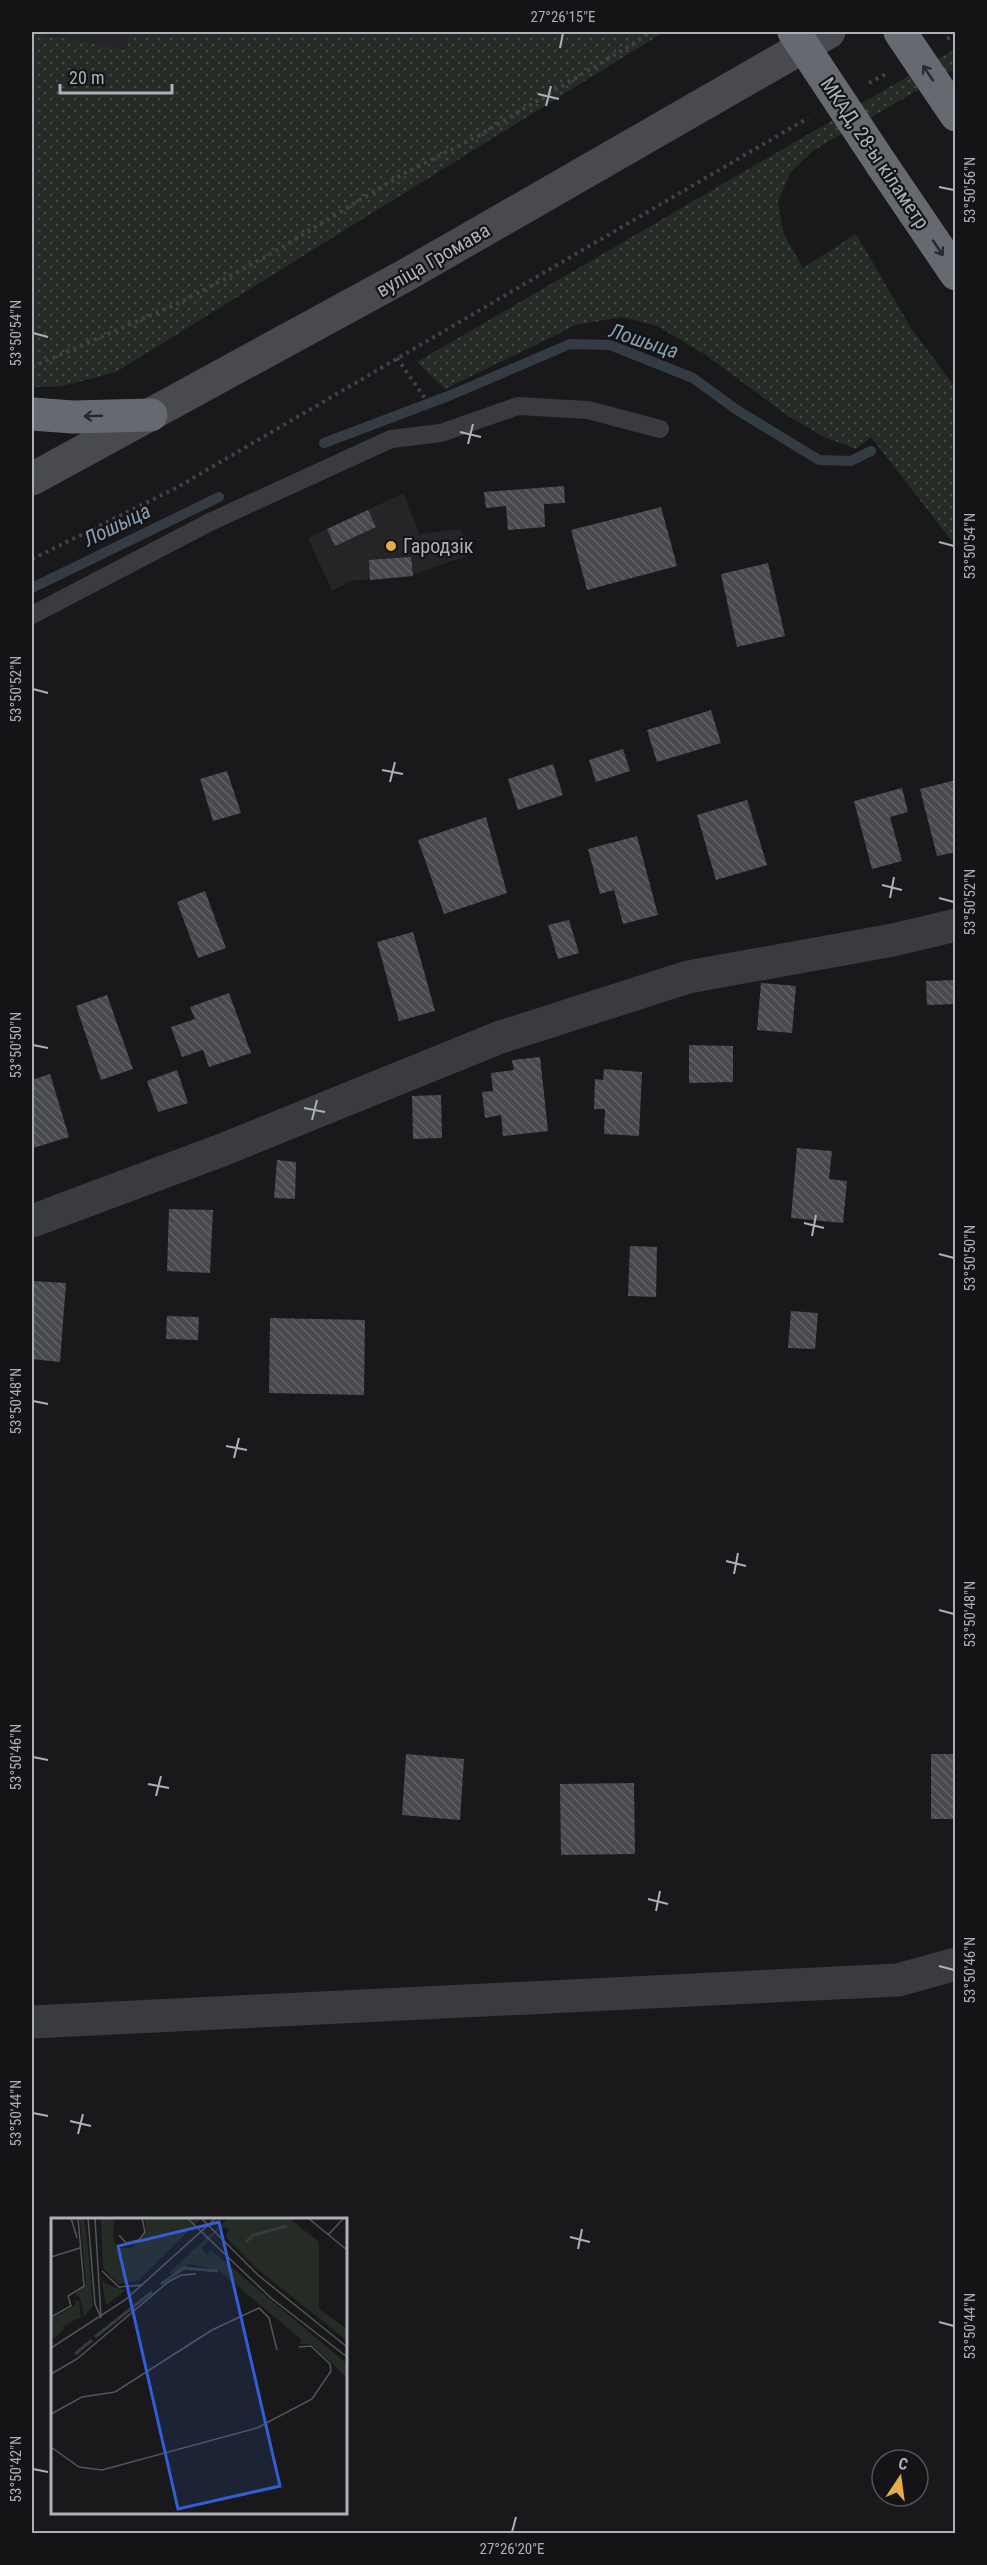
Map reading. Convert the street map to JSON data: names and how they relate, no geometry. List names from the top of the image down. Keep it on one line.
{"streets":{"highway":["МКАД, 28-ы кіламетр"],"main road":["вуліца Громава"]},"water":["Лошыца"],"places":["Гародзік"],"scale_bar":"20 m","north":"top","coordinates":["27°26'15\"E","53°50'56\"N","53°50'54\"N","53°50'52\"N","53°50'50\"N","53°50'48\"N","53°50'46\"N","53°50'44\"N","53°50'42\"N","27°26'20\"E"]}
